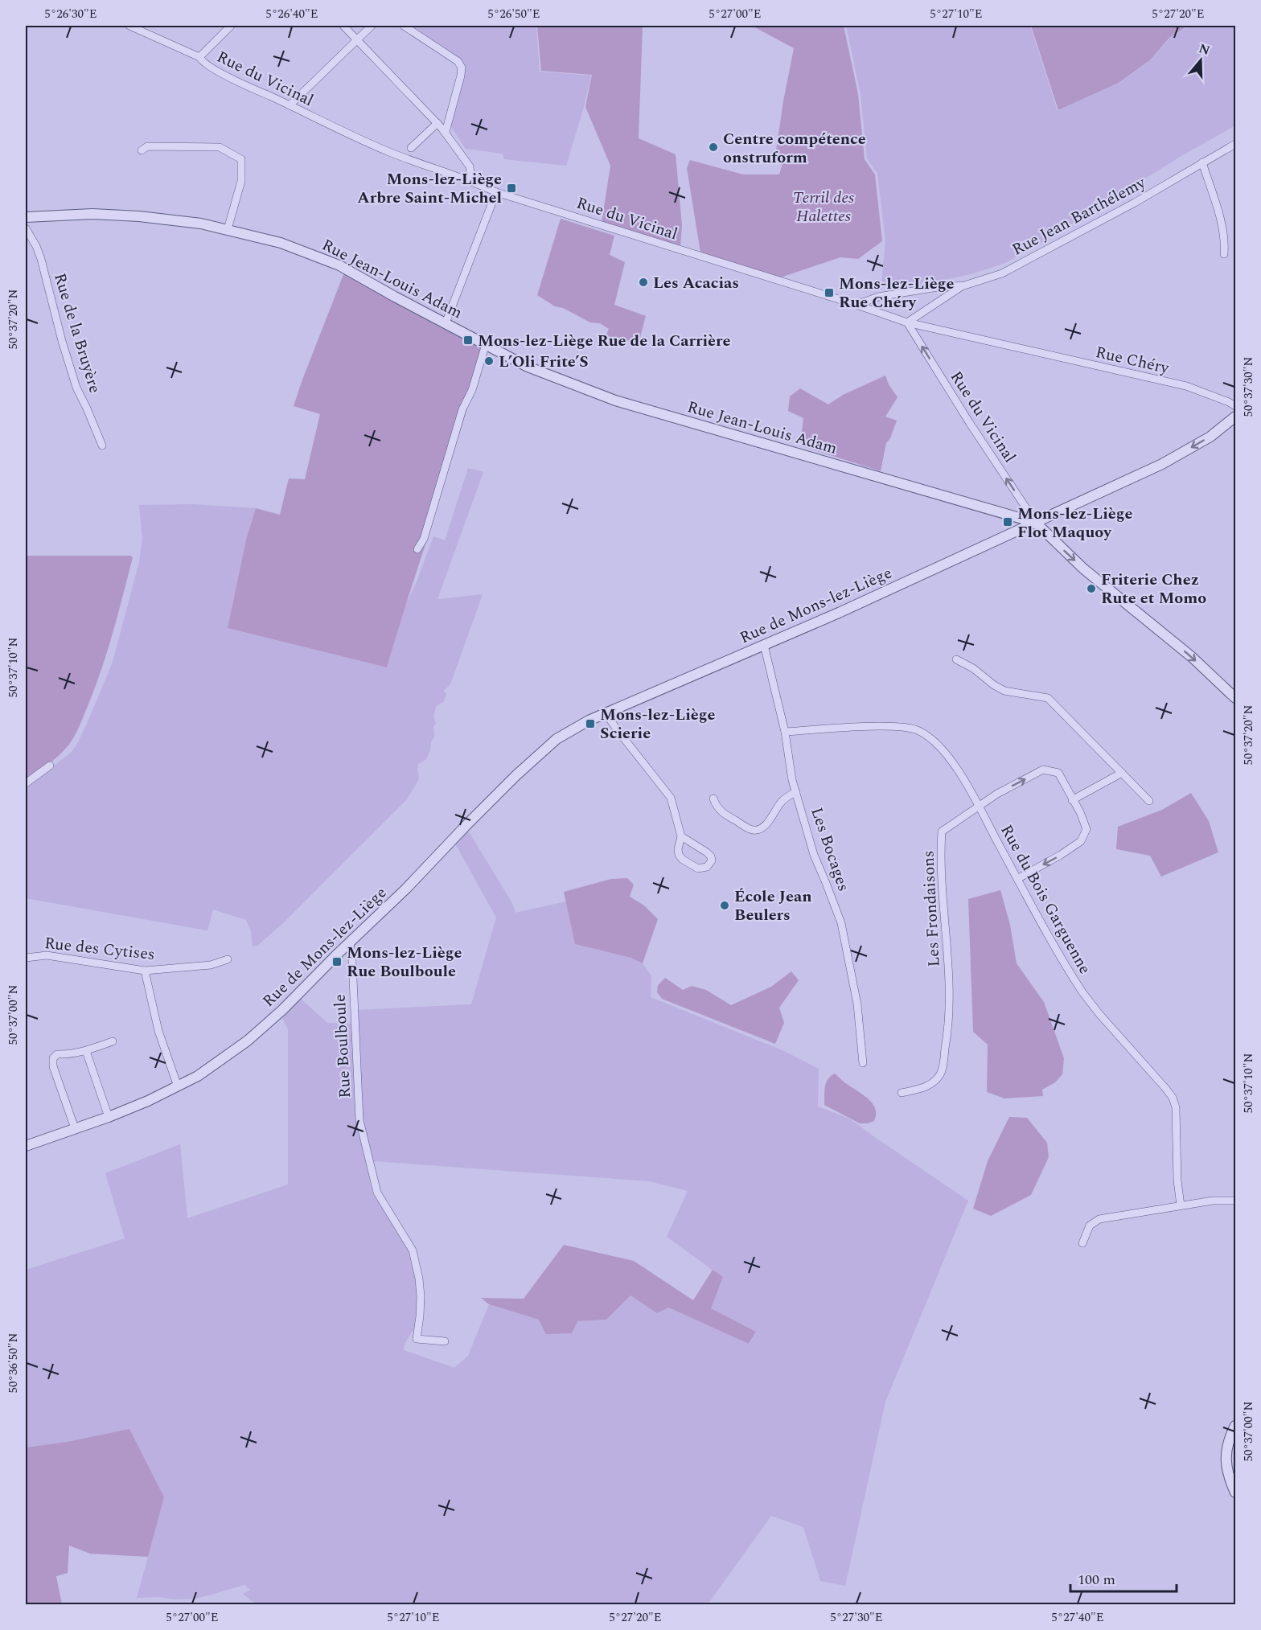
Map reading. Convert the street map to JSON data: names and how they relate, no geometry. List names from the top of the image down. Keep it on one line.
{"streets":{"street":["Rue du Vicinal","Rue Jean Barthélemy","Rue Jean-Louis Adam","Rue de la Bruyère","Rue Chéry","Rue de Mons-lez-Liège","Les Bocages","Rue du Bois Garguenne","Les Frondaisons","Rue des Cytises","Rue Boulboule"]},"crossings":[["Rue du Vicinal","Rue Jean Barthélemy"],["Rue du Vicinal","Rue Jean-Louis Adam"],["Rue du Vicinal","Rue Chéry"],["Rue du Vicinal","Rue de Mons-lez-Liège"],["Rue Jean Barthélemy","Rue Chéry"],["Rue Jean-Louis Adam","Rue de Mons-lez-Liège"],["Rue de Mons-lez-Liège","Les Bocages"],["Rue de Mons-lez-Liège","Rue Boulboule"],["Les Bocages","Rue du Bois Garguenne"],["Rue du Bois Garguenne","Les Frondaisons"]],"parks":["Terril des Halettes"],"places":{"other":["Centre compétence onstruform","Les Acacias","L’Oli Frite’S","Friterie Chez Rute et Momo","École Jean Beulers"],"transit":["Mons-lez-Liège Arbre Saint-Michel","Mons-lez-Liège Rue Chéry","Mons-lez-Liège Rue de la Carrière","Mons-lez-Liège Flot Maquoy","Mons-lez-Liège Scierie","Mons-lez-Liège Rue Boulboule"]},"scale_bar":"100 m","north":"top","coordinates":["5°26'30\"E","5°26'40\"E","5°26'50\"E","5°27'00\"E","5°27'10\"E","5°27'20\"E","50°37'20\"N","50°37'30\"N","50°37'10\"N","50°37'00\"N","50°36'50\"N","5°27'30\"E","5°27'40\"E"]}
